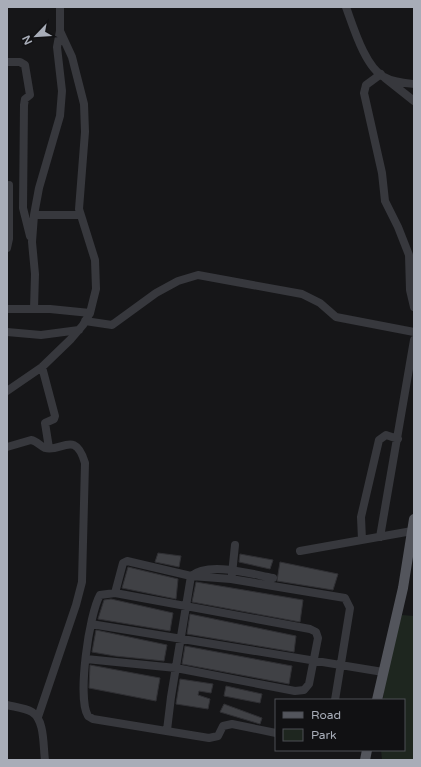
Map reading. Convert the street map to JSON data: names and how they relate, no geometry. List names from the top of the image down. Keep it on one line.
{"legend":["Road","Park"],"north":"bottom left"}
